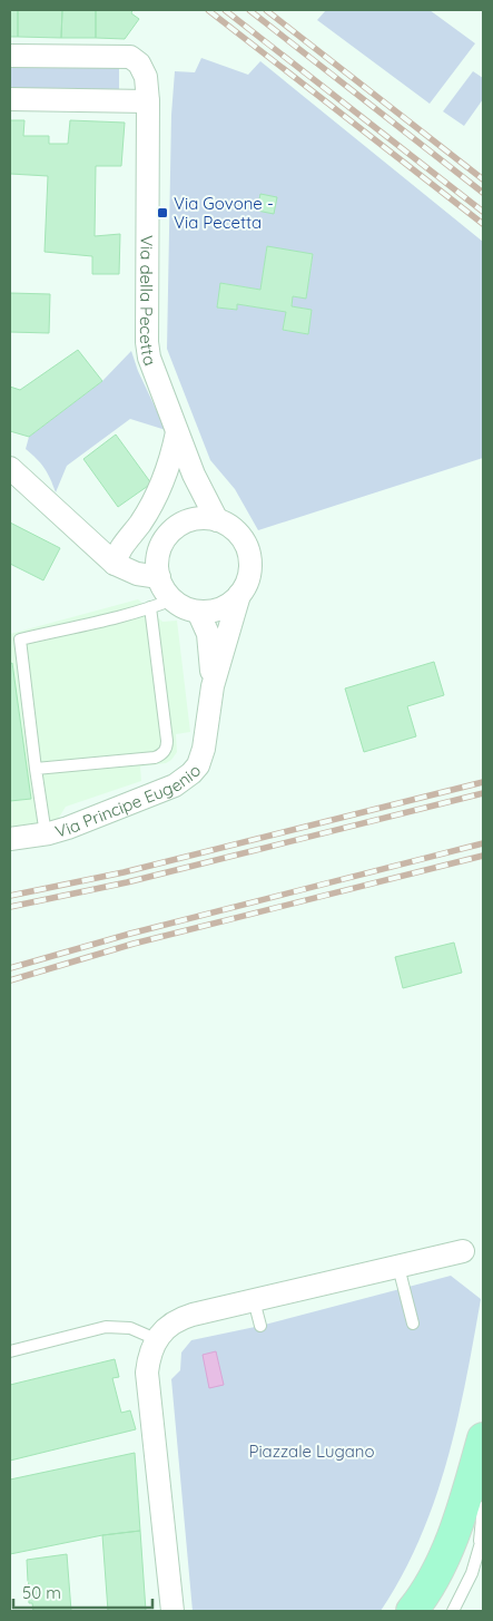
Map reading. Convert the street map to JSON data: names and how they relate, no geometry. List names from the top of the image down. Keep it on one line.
{"streets":{"street":["Via della Pecetta","Via Principe Eugenio"]},"crossings":[["Via della Pecetta","Via Principe Eugenio"]],"parks":["Piazzale Lugano"],"places":{"transit":["Via Govone - Via Pecetta"]},"scale_bar":"50 m"}
